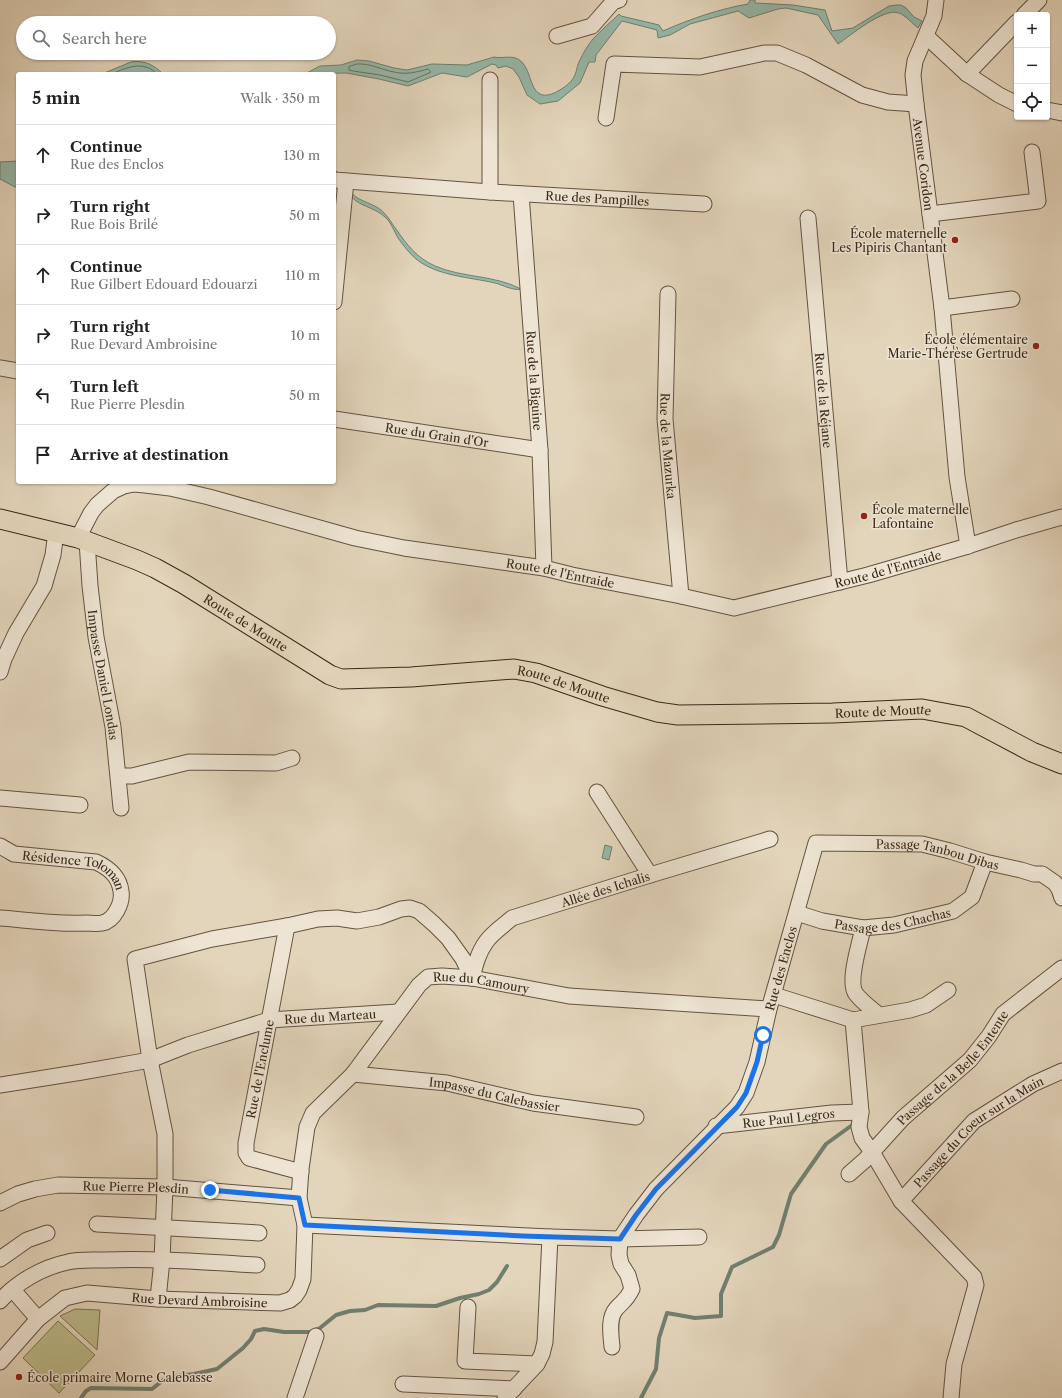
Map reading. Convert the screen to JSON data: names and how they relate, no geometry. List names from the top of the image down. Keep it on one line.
{"streets":{"main road":["Route de Moutte"],"street":["Avenue Coridon","Rue des Pampilles","Rue de la Biguine","Rue de la Réjane","Rue du Grain d'Or","Rue de la Mazurka","Route de l'Entraide","Impasse Daniel Londas","Passage Tanbou Dibas","Résidence Toloman","Allée des Ichalis","Passage des Chachas","Rue des Enclos","Rue du Camoury","Rue du Marteau","Passage de la Belle Entente","Rue de l'Enclume","Impasse du Calebassier","Rue Paul Legros","Passage du Coeur sur la Main","Rue Pierre Plesdin","Rue Devard Ambroisine"]},"crossings":[["Avenue Coridon","Route de l'Entraide"],["Rue des Pampilles","Rue de la Biguine"],["Rue de la Biguine","Rue du Grain d'Or"],["Rue de la Biguine","Route de l'Entraide"],["Rue de la Réjane","Route de l'Entraide"],["Rue de la Mazurka","Route de l'Entraide"],["Route de l'Entraide","Route de Moutte"],["Route de l'Entraide","Impasse Daniel Londas"],["Route de Moutte","Impasse Daniel Londas"],["Passage Tanbou Dibas","Passage des Chachas"],["Passage Tanbou Dibas","Rue des Enclos"],["Allée des Ichalis","Rue du Camoury"],["Passage des Chachas","Rue des Enclos"],["Rue des Enclos","Rue du Camoury"],["Rue des Enclos","Rue Paul Legros"],["Rue du Camoury","Rue du Marteau"],["Rue du Camoury","Rue de l'Enclume"],["Rue du Camoury","Impasse du Calebassier"],["Rue du Camoury","Rue Devard Ambroisine"],["Rue du Marteau","Rue de l'Enclume"],["Rue de l'Enclume","Rue Devard Ambroisine"],["Rue Pierre Plesdin","Rue Devard Ambroisine"]],"places":["École maternelle Les Pipiris Chantant","École élémentaire Marie-Thérèse Gertrude","École maternelle Lafontaine","École primaire Morne Calebasse"],"page":{"map_buttons":["+","−"],"search":"Search here","heading":["5 min","Walk · 350 m"],"list":[["Continue","Rue des Enclos","130 m"],["Turn right","Rue Bois Brilé","50 m"],["Continue","Rue Gilbert Edouard Edouarzi","110 m"],["Turn right","Rue Devard Ambroisine","10 m"],["Turn left","Rue Pierre Plesdin","50 m"],"Arrive at destination"]}}
